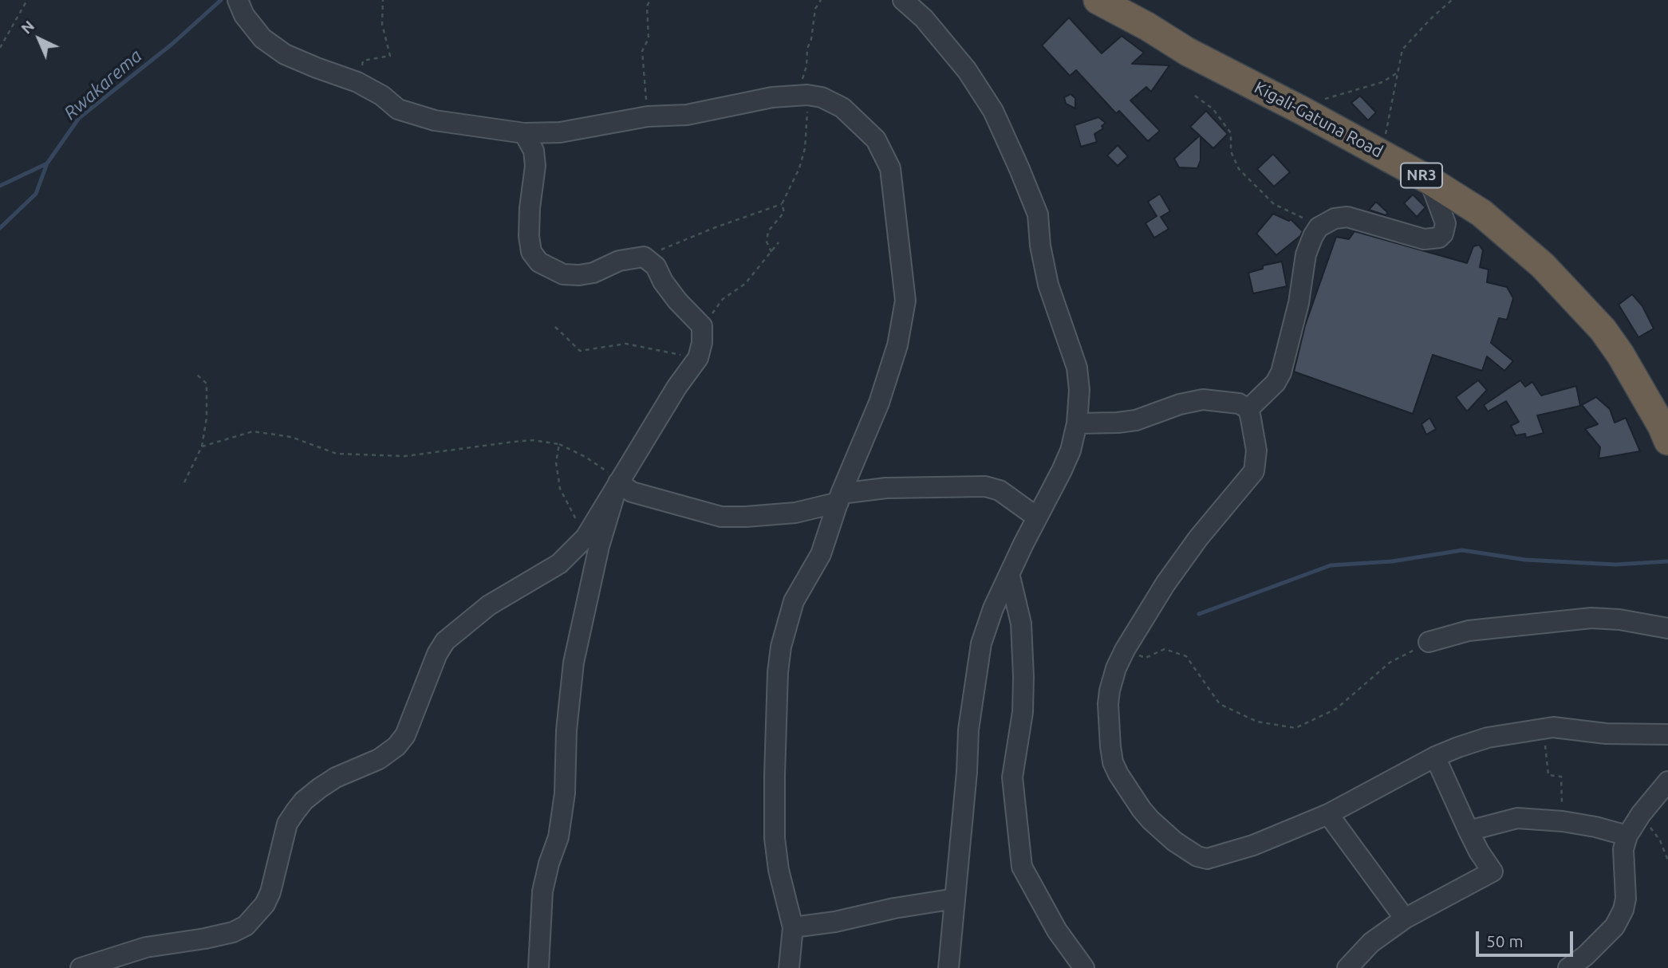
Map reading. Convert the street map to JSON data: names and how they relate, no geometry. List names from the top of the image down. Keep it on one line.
{"streets":{"highway":["Kigali-Gatuna Road","NR3"]},"water":["Rwakarema"],"scale_bar":"50 m","north":"top left"}
